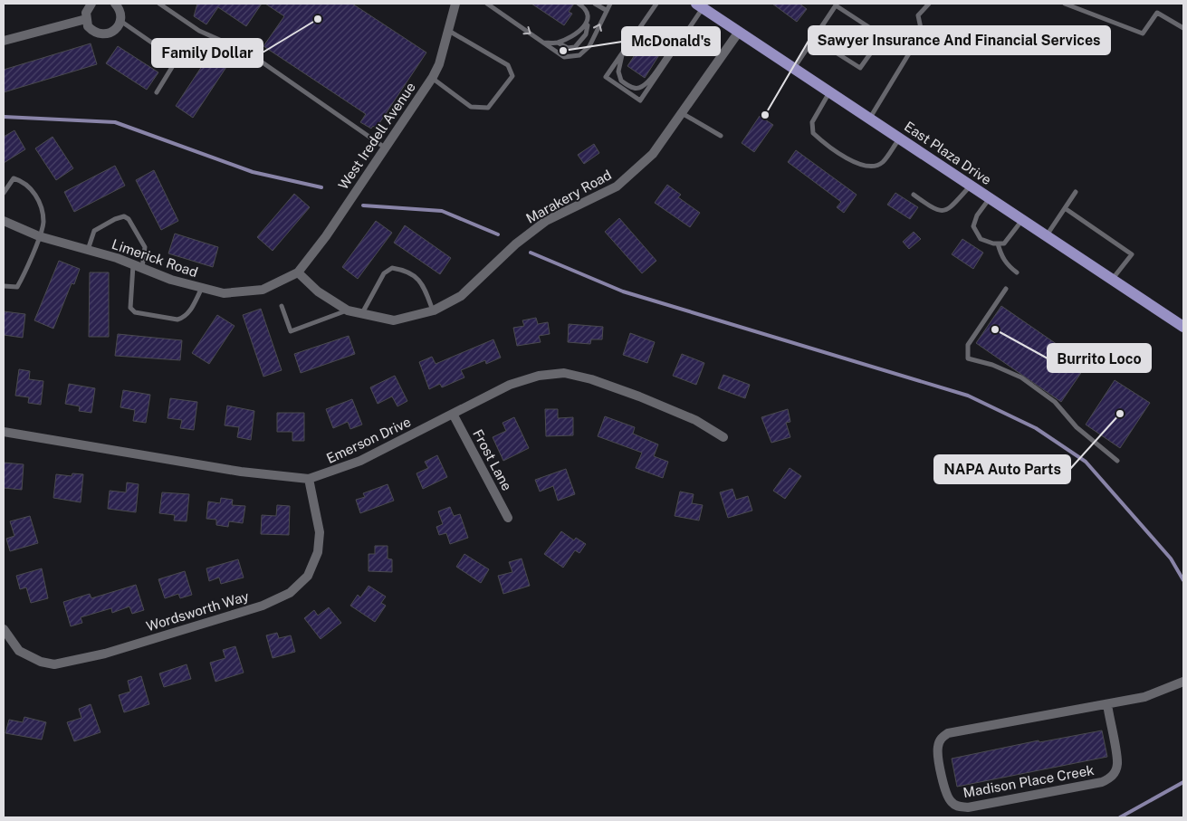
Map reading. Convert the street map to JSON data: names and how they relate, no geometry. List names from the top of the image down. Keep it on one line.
{"streets":{"main road":["East Plaza Drive"],"street":["West Iredell Avenue","Marakery Road","Limerick Road","Emerson Drive","Frost Lane","Wordsworth Way","Madison Place Creek"]},"crossings":[["West Iredell Avenue","Marakery Road"],["West Iredell Avenue","Limerick Road"],["East Plaza Drive","Marakery Road"],["Marakery Road","Limerick Road"],["Emerson Drive","Frost Lane"],["Emerson Drive","Wordsworth Way"]],"places":["Family Dollar","McDonald's","Sawyer Insurance And Financial Services","Burrito Loco","NAPA Auto Parts"]}
